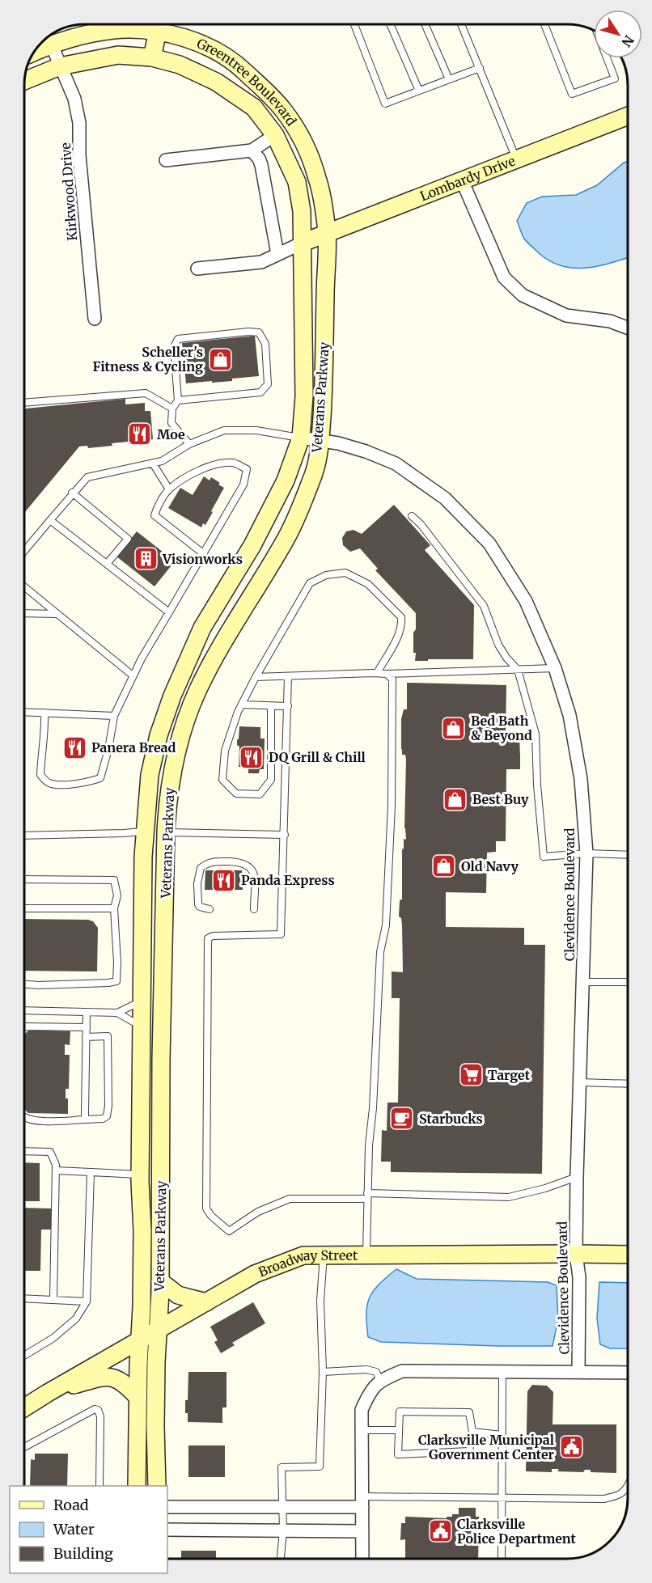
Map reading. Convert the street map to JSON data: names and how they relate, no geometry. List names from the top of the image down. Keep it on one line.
{"streets":{"main road":["Greentree Boulevard","Lombardy Drive","Veterans Parkway","Broadway Street"],"street":["Kirkwood Drive","Clevidence Boulevard"]},"crossings":[["Greentree Boulevard","Lombardy Drive"],["Greentree Boulevard","Kirkwood Drive"],["Greentree Boulevard","Veterans Parkway"],["Lombardy Drive","Veterans Parkway"],["Veterans Parkway","Clevidence Boulevard"],["Veterans Parkway","Broadway Street"],["Clevidence Boulevard","Broadway Street"]],"places":{"shop":["Scheller's Fitness & Cycling","Bed Bath & Beyond","Best Buy","Old Navy"],"restaurant":["Moe","Panera Bread","DQ Grill & Chill","Panda Express"],"building":["Visionworks"],"supermarket":["Target"],"cafe":["Starbucks"],"public building":["Clarksville Municipal Government Center","Clarksville Police Department"]},"legend":["Road","Water","Building"],"north":"bottom right"}
